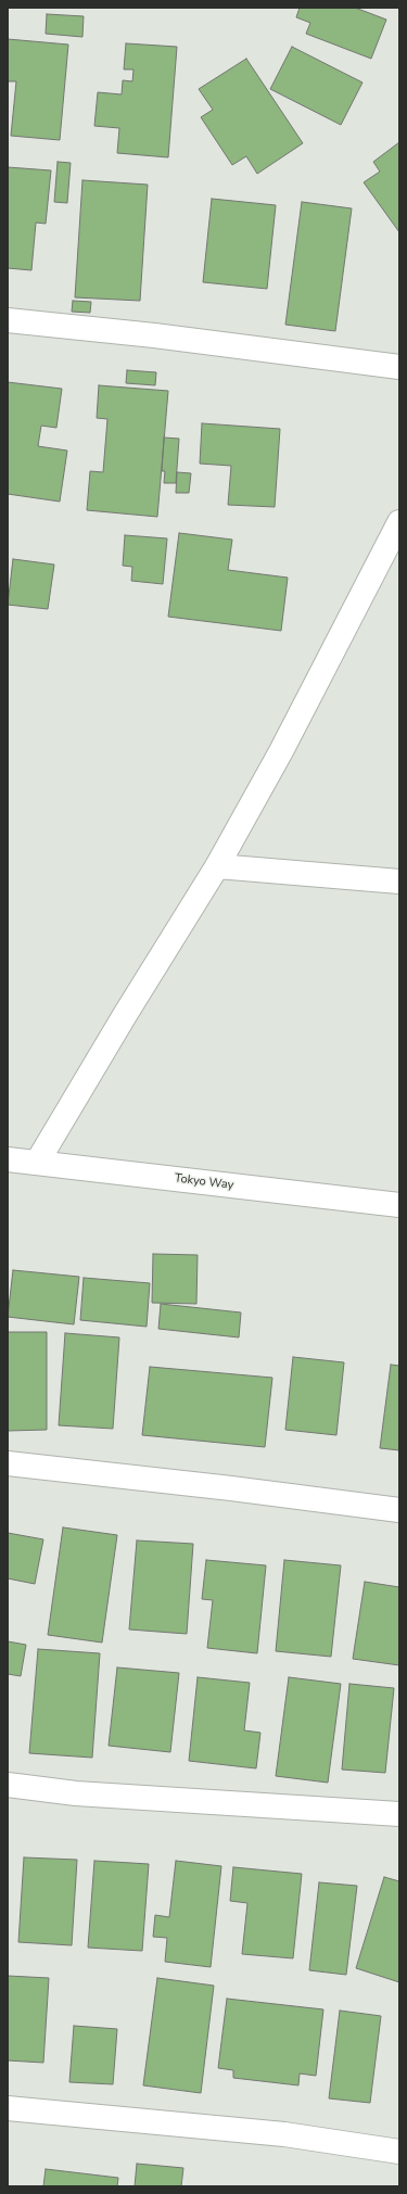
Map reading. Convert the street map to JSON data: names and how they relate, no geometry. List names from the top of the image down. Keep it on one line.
{"streets":{"street":["Tokyo Way"]}}
